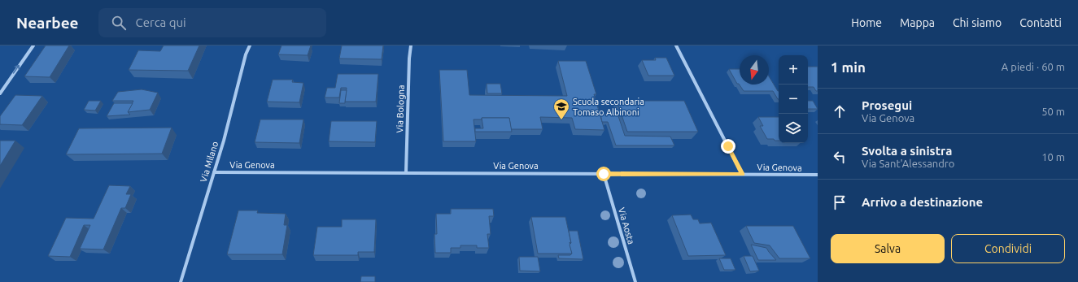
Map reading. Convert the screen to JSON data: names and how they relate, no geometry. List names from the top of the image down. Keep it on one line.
{"streets":{"street":["Via Bologna","Via Milano","Via Genova","Via Aosta"]},"crossings":[["Via Bologna","Via Genova"],["Via Milano","Via Genova"],["Via Genova","Via Aosta"]],"places":{"school or university":["Scuola secondaria Tomaso Albinoni"]},"north":"bottom","page":{"header":"Nearbee","search":"Cerca qui","nav":["Home","Mappa","Chi siamo","Contatti"],"heading":["1 min","A piedi · 60 m"],"map_buttons":["+","−"],"list":[["Prosegui","Via Genova","50 m"],["Svolta a sinistra","Via Sant'Alessandro","10 m"],"Arrivo a destinazione"],"buttons":["Salva","Condividi"]}}
